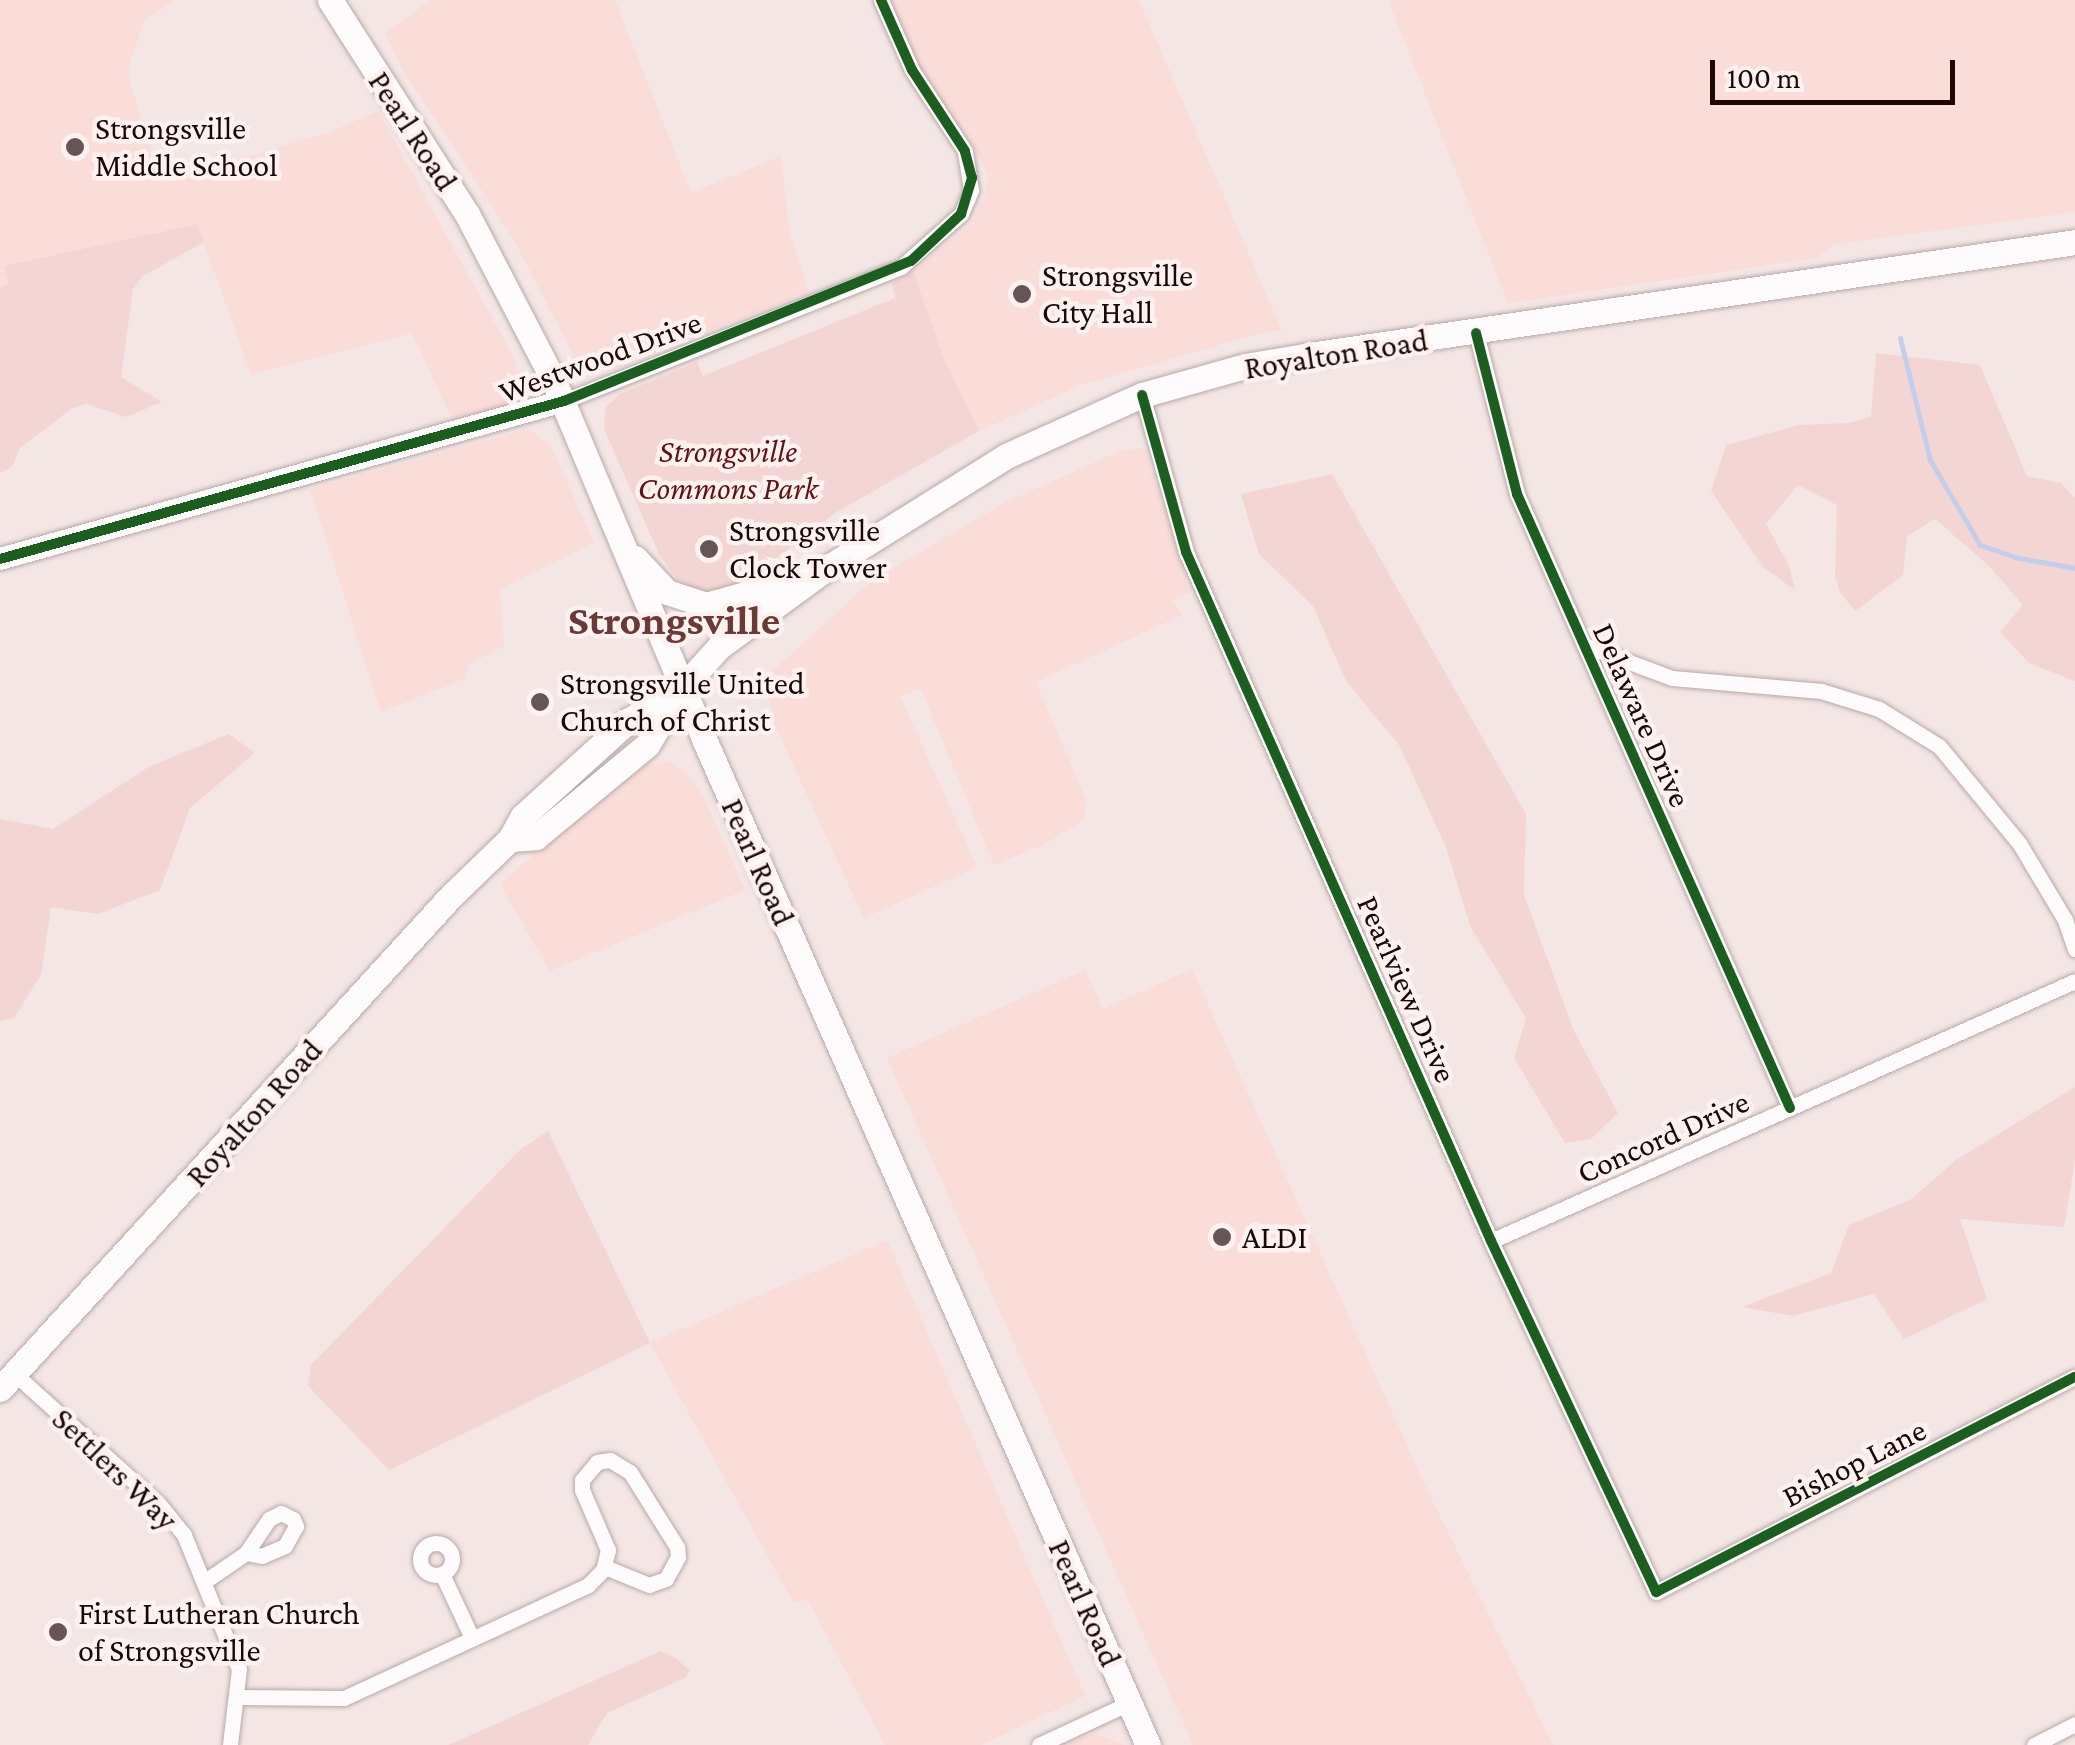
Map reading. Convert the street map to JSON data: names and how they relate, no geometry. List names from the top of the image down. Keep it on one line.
{"streets":{"main road":["Pearl Road","Royalton Road"],"street":["Westwood Drive","Delaware Drive","Pearlview Drive","Concord Drive","Bishop Lane","Settlers Way"]},"crossings":[["Pearl Road","Royalton Road"],["Pearl Road","Westwood Drive"],["Royalton Road","Delaware Drive"],["Royalton Road","Pearlview Drive"],["Royalton Road","Settlers Way"],["Delaware Drive","Concord Drive"],["Pearlview Drive","Concord Drive"],["Pearlview Drive","Bishop Lane"]],"districts":["Strongsville"],"parks":["Strongsville Commons Park"],"places":["Strongsville Middle School","Strongsville City Hall","Strongsville Clock Tower","Strongsville United Church of Christ","ALDI","First Lutheran Church of Strongsville"],"scale_bar":"100 m"}
